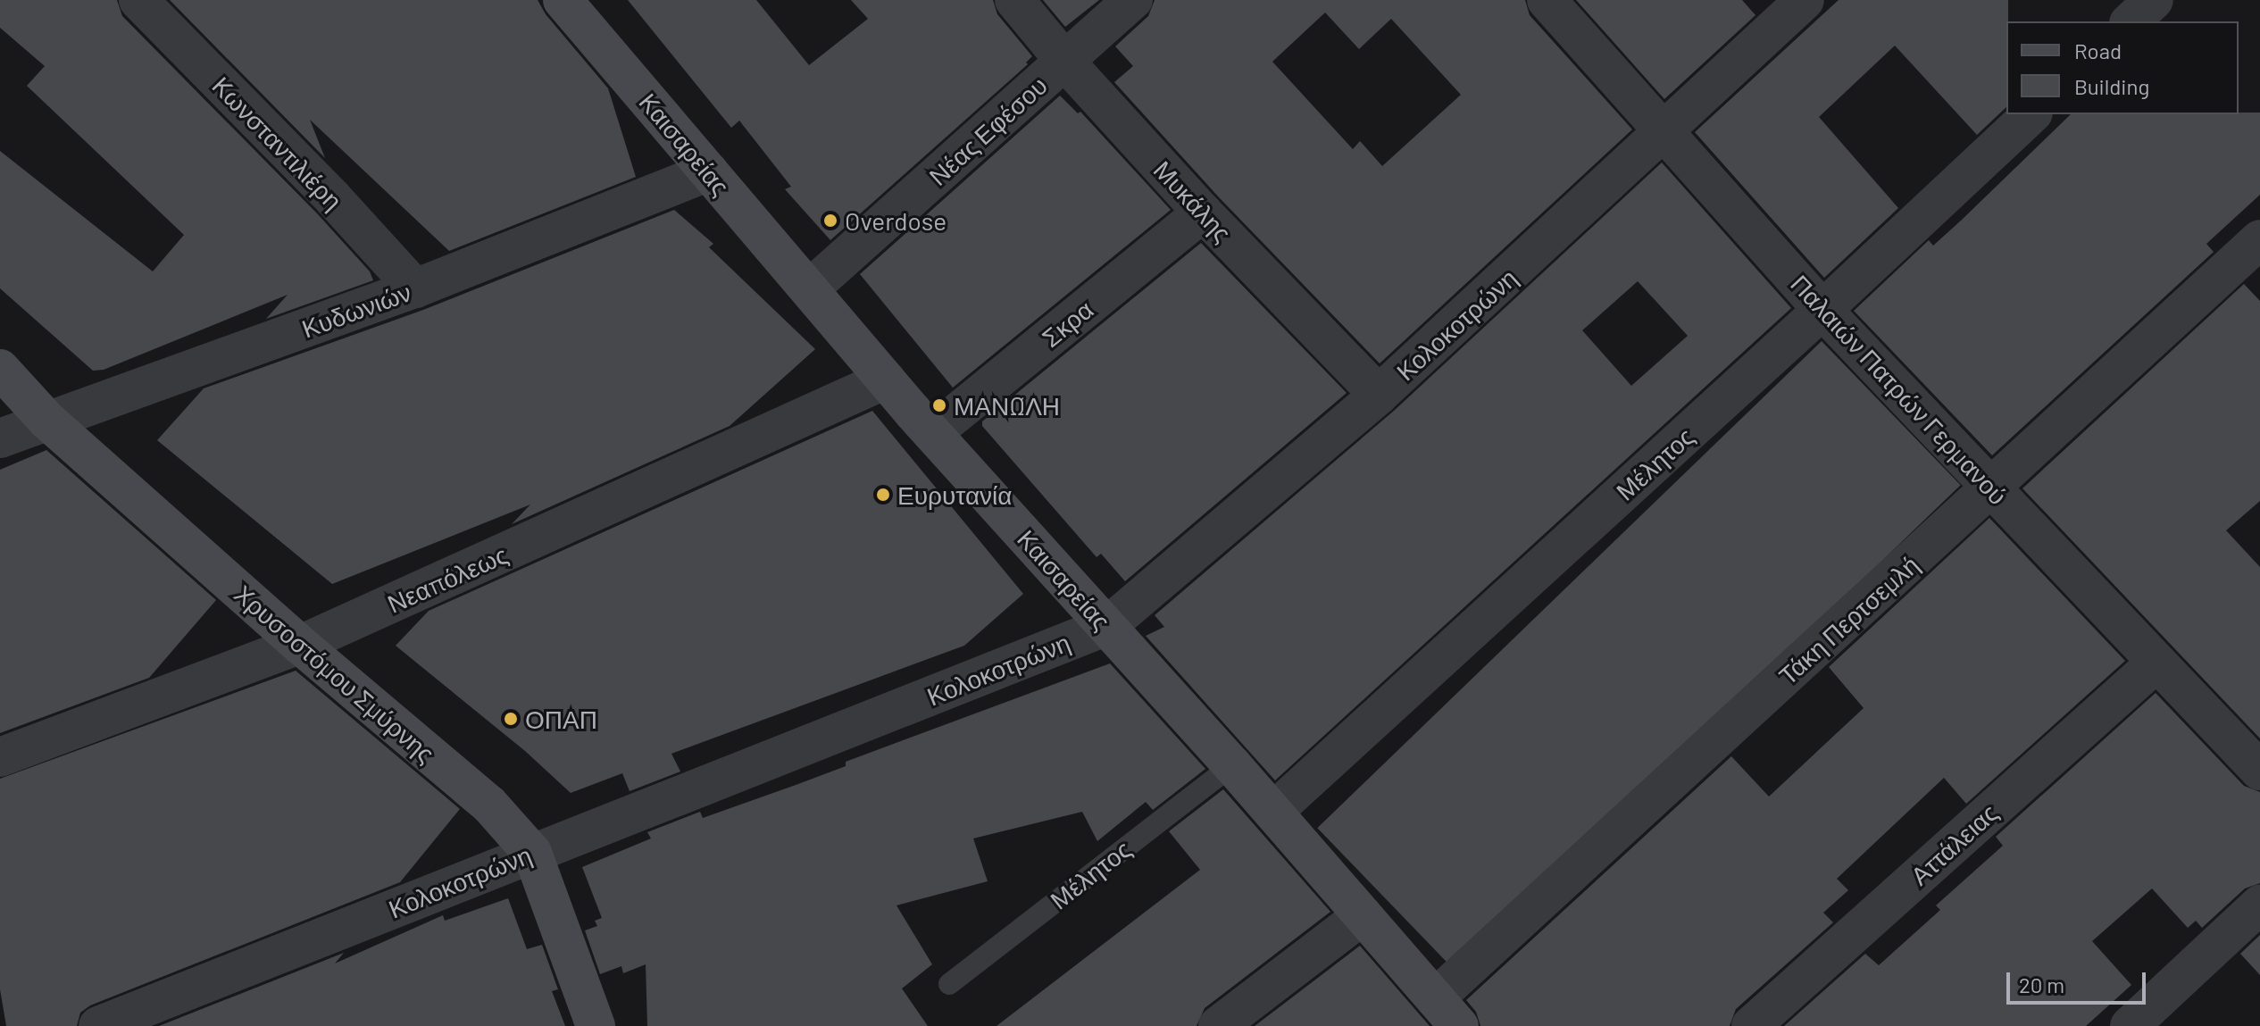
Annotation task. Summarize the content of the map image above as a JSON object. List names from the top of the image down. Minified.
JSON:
{"streets":{"street":["Νέας Εφέσου","Κωνσταντιλιέρη","Καισαρείας","Μυκάλης","Κυδωνιών","Σκρα","Κολοκοτρώνη","Παλαιών Πατρών Γερμανού","Μέλητος","Νεαπόλεως","Τάκη Περτσεμλή","Χρυσοστόμου Σμύρνης","Αττάλειας"]},"crossings":[["Νέας Εφέσου","Καισαρείας"],["Νέας Εφέσου","Μυκάλης"],["Κωνσταντιλιέρη","Κυδωνιών"],["Καισαρείας","Κυδωνιών"],["Καισαρείας","Σκρα"],["Καισαρείας","Κολοκοτρώνη"],["Καισαρείας","Μέλητος"],["Καισαρείας","Νεαπόλεως"],["Καισαρείας","Τάκη Περτσεμλή"],["Μυκάλης","Σκρα"],["Μυκάλης","Κολοκοτρώνη"],["Κυδωνιών","Χρυσοστόμου Σμύρνης"],["Κολοκοτρώνη","Παλαιών Πατρών Γερμανού"],["Κολοκοτρώνη","Χρυσοστόμου Σμύρνης"],["Παλαιών Πατρών Γερμανού","Μέλητος"],["Παλαιών Πατρών Γερμανού","Τάκη Περτσεμλή"],["Παλαιών Πατρών Γερμανού","Αττάλειας"],["Νεαπόλεως","Χρυσοστόμου Σμύρνης"]],"places":["Overdose","ΜΑΝΏΛΗ","Ευρυτανία","ΟΠΑΠ"],"legend":["Road","Building"],"scale_bar":"20 m"}
